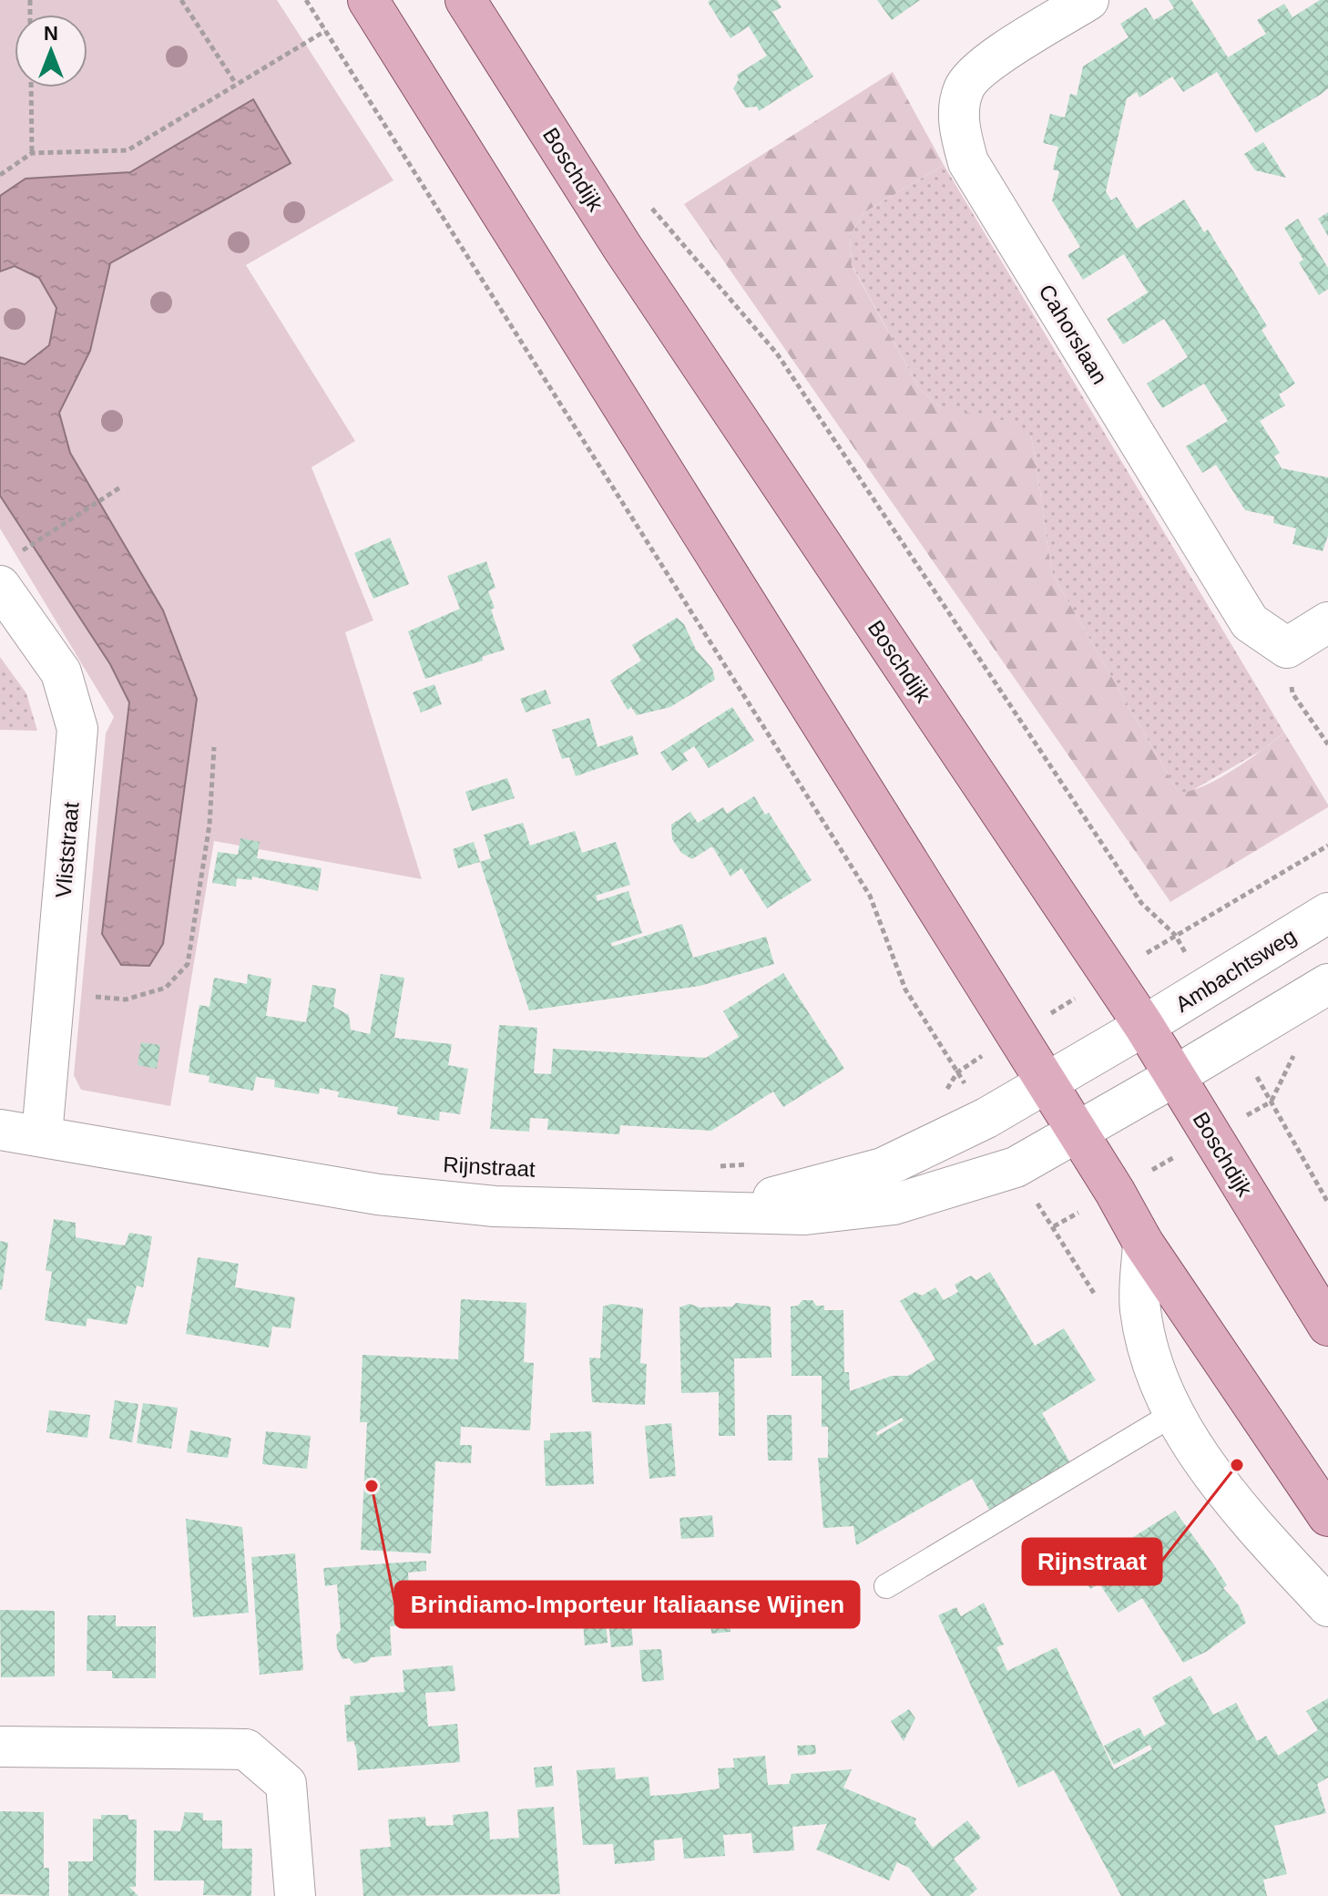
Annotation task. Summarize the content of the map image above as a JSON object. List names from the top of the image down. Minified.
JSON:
{"streets":{"main road":["Boschdijk"],"street":["Cahorslaan","Vliststraat","Ambachtsweg","Rijnstraat"]},"crossings":[["Boschdijk","Ambachtsweg"],["Boschdijk","Rijnstraat"],["Vliststraat","Rijnstraat"],["Ambachtsweg","Rijnstraat"]],"places":["Rijnstraat","Brindiamo-Importeur Italiaanse Wijnen"],"north":"top"}
